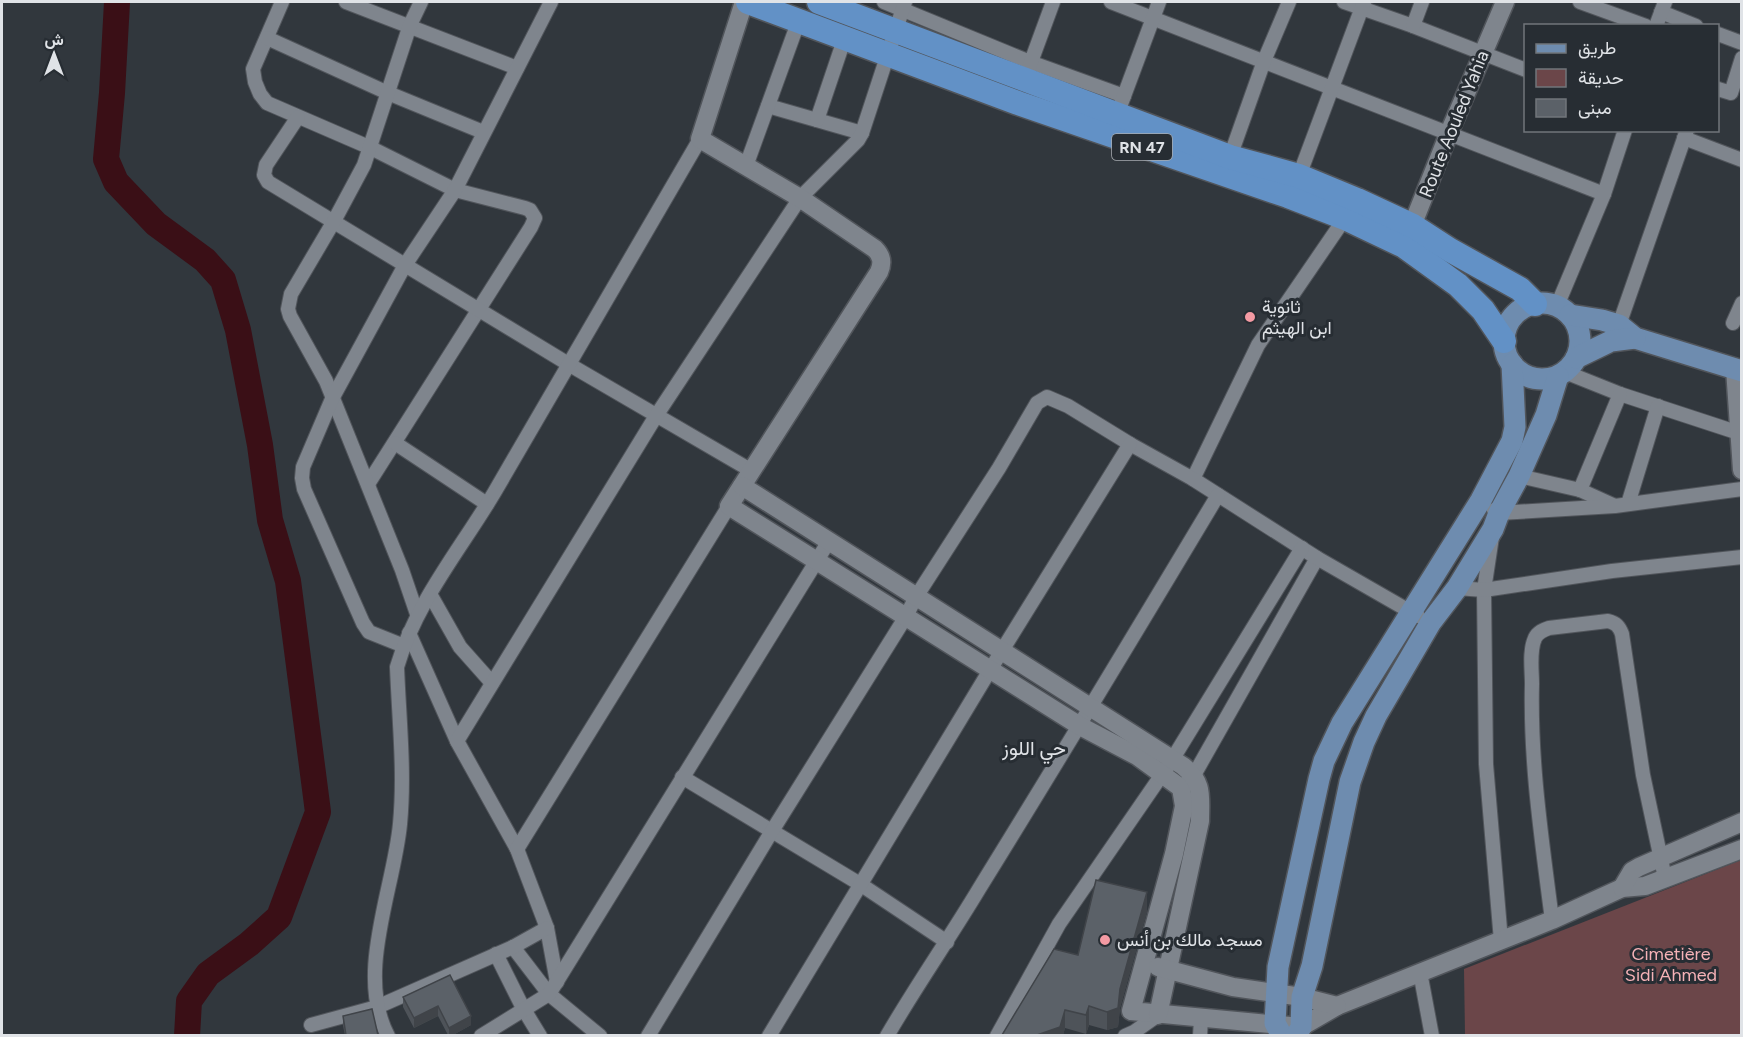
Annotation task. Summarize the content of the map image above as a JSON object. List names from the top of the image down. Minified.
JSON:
{"streets":{"highway":["RN 47"],"street":["Route Aouled Yahia"]},"crossings":[["Route Aouled Yahia","RN 47"]],"districts":["حي اللوز"],"parks":["Cimetière Sidi Ahmed"],"places":["ثانوية ابن الهيثم","مسجد مالك بن أنس"],"legend":["طريق","حديقة","مبنى"],"north":"top"}
